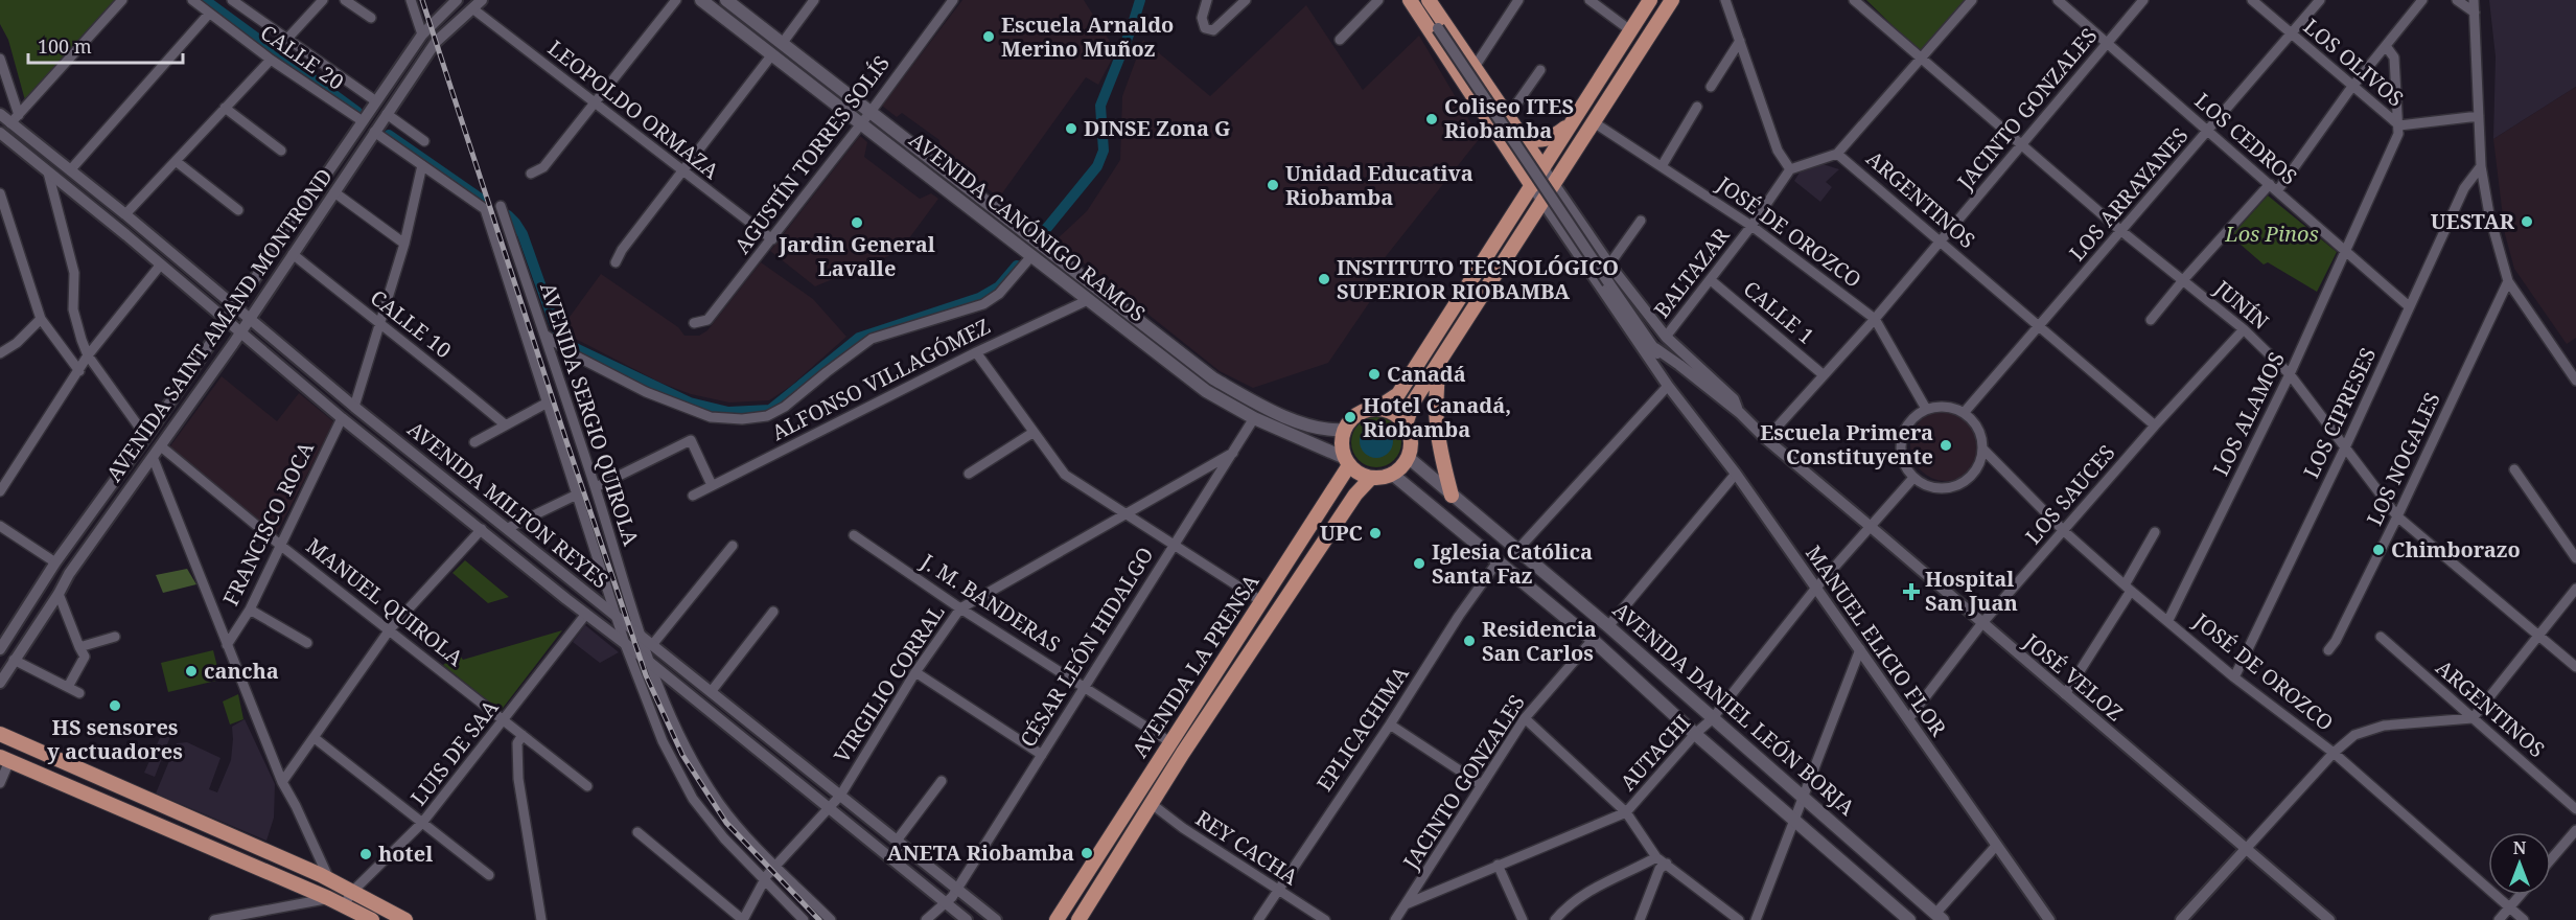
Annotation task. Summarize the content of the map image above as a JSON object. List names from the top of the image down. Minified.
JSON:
{"streets":{"main road":["AVENIDA CANÓNIGO RAMOS","AVENIDA LA PRENSA","AVENIDA DANIEL LEÓN BORJA"],"street":["CALLE 20","LOS OLIVOS","JACINTO GONZALES","LEOPOLDO ORMAZA","LOS CEDROS","AGUSTÍN TORRES SOLÍS","LOS ARRAYANES","ARGENTINOS","JOSÉ DE OROZCO","BALTAZAR","JUNÍN","CALLE 1","CALLE 10","AVENIDA SAINT AMAND MONTROND","ALFONSO VILLAGÓMEZ","LOS CIPRESES","AVENIDA SERGIO QUIROLA","LOS ALAMOS","LOS NOGALES","LOS SAUCES","AVENIDA MILTON REYES","FRANCISCO ROCA","MANUEL QUIROLA","J. M. BANDERAS","MANUEL ELICIO FLOR","CÉSAR LEÓN HIDALGO","JOSÉ VELOZ","VIRGILIO CORRAL","EPLICACHIMA","LUIS DE SAA","AUTACHI","REY CACHA"]},"crossings":[["CALLE 20","AVENIDA SAINT AMAND MONTROND"],["LOS OLIVOS","LOS ARRAYANES"],["LOS OLIVOS","LOS ALAMOS"],["JACINTO GONZALES","LOS CEDROS"],["JACINTO GONZALES","ARGENTINOS"],["JACINTO GONZALES","JOSÉ DE OROZCO"],["JACINTO GONZALES","JUNÍN"],["JACINTO GONZALES","CALLE 1"],["JACINTO GONZALES","JOSÉ VELOZ"],["JACINTO GONZALES","AVENIDA DANIEL LEÓN BORJA"],["JACINTO GONZALES","AUTACHI"],["LEOPOLDO ORMAZA","AGUSTÍN TORRES SOLÍS"],["LEOPOLDO ORMAZA","AVENIDA SAINT AMAND MONTROND"],["LOS CEDROS","LOS ARRAYANES"],["LOS CEDROS","LOS CIPRESES"],["LOS CEDROS","LOS ALAMOS"],["AGUSTÍN TORRES SOLÍS","AVENIDA CANÓNIGO RAMOS"],["LOS ARRAYANES","ARGENTINOS"],["LOS ARRAYANES","JOSÉ DE OROZCO"],["LOS ARRAYANES","JUNÍN"],["LOS ARRAYANES","AUTACHI"],["ARGENTINOS","BALTAZAR"],["ARGENTINOS","LOS SAUCES"],["AVENIDA CANÓNIGO RAMOS","ALFONSO VILLAGÓMEZ"],["AVENIDA CANÓNIGO RAMOS","CÉSAR LEÓN HIDALGO"],["AVENIDA CANÓNIGO RAMOS","AVENIDA LA PRENSA"],["AVENIDA CANÓNIGO RAMOS","AVENIDA DANIEL LEÓN BORJA"],["JOSÉ DE OROZCO","BALTAZAR"],["JOSÉ DE OROZCO","LOS CIPRESES"],["JOSÉ DE OROZCO","LOS ALAMOS"],["JOSÉ DE OROZCO","LOS SAUCES"],["JOSÉ DE OROZCO","AUTACHI"],["BALTAZAR","CALLE 1"],["JUNÍN","LOS CIPRESES"],["JUNÍN","LOS ALAMOS"],["JUNÍN","LOS NOGALES"],["JUNÍN","LOS SAUCES"],["CALLE 10","AVENIDA SAINT AMAND MONTROND"],["AVENIDA SAINT AMAND MONTROND","AVENIDA MILTON REYES"],["AVENIDA SAINT AMAND MONTROND","MANUEL QUIROLA"],["AVENIDA SERGIO QUIROLA","AVENIDA MILTON REYES"],["AVENIDA SERGIO QUIROLA","VIRGILIO CORRAL"],["LOS SAUCES","MANUEL ELICIO FLOR"],["LOS SAUCES","JOSÉ VELOZ"],["AVENIDA MILTON REYES","FRANCISCO ROCA"],["AVENIDA MILTON REYES","CÉSAR LEÓN HIDALGO"],["AVENIDA MILTON REYES","VIRGILIO CORRAL"],["AVENIDA MILTON REYES","LUIS DE SAA"],["FRANCISCO ROCA","MANUEL QUIROLA"],["MANUEL QUIROLA","LUIS DE SAA"],["J. M. BANDERAS","CÉSAR LEÓN HIDALGO"],["J. M. BANDERAS","AVENIDA LA PRENSA"],["J. M. BANDERAS","VIRGILIO CORRAL"],["MANUEL ELICIO FLOR","AUTACHI"],["CÉSAR LEÓN HIDALGO","VIRGILIO CORRAL"],["AVENIDA LA PRENSA","AVENIDA DANIEL LEÓN BORJA"],["AVENIDA LA PRENSA","REY CACHA"],["JOSÉ VELOZ","AUTACHI"],["AVENIDA DANIEL LEÓN BORJA","EPLICACHIMA"],["AVENIDA DANIEL LEÓN BORJA","AUTACHI"],["EPLICACHIMA","REY CACHA"]],"parks":["Los Pinos"],"places":{"other":["Escuela Arnaldo Merino Muñoz","Coliseo ITES Riobamba","DINSE Zona G","Unidad Educativa Riobamba","UESTAR","Jardin General Lavalle","INSTITUTO TECNOLÓGICO SUPERIOR RIOBAMBA","Canadá","Hotel Canadá, Riobamba","Escuela Primera Constituyente","UPC","Chimborazo","Iglesia Católica Santa Faz","Residencia San Carlos","cancha","HS sensores y actuadores","ANETA Riobamba","hotel"],"health":["Hospital San Juan"]},"scale_bar":"100 m","north":"top"}
